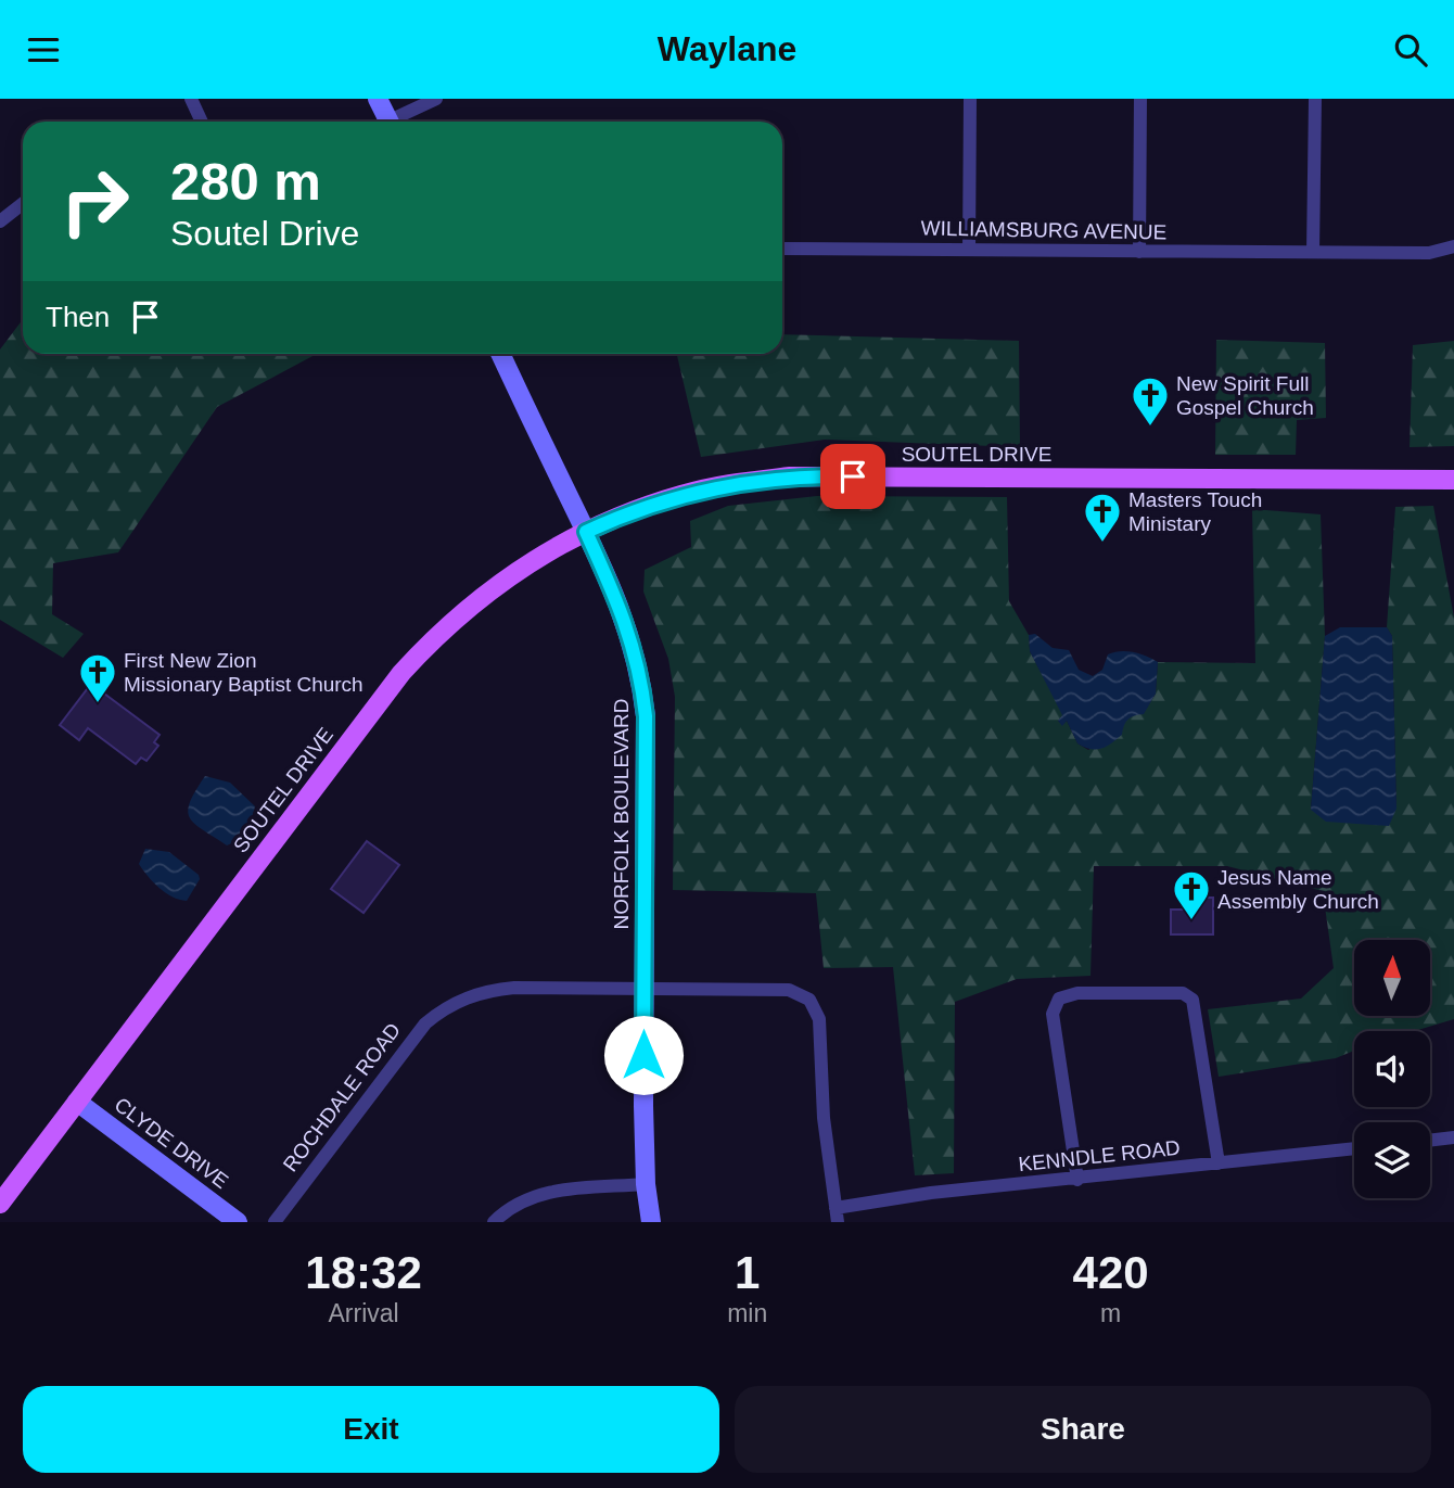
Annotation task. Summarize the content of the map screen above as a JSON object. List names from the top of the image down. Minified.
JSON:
{"streets":{"main road":["SOUTEL DRIVE"],"street":["WILLIAMSBURG AVENUE","NORFOLK BOULEVARD","ROCHDALE ROAD","CLYDE DRIVE","KENNDLE ROAD"]},"crossings":[["SOUTEL DRIVE","NORFOLK BOULEVARD"],["SOUTEL DRIVE","CLYDE DRIVE"],["NORFOLK BOULEVARD","ROCHDALE ROAD"],["ROCHDALE ROAD","KENNDLE ROAD"]],"places":{"church":["New Spirit Full Gospel Church","Masters Touch Ministary","First New Zion Missionary Baptist Church","Jesus Name Assembly Church"]},"north":"top","page":{"header":"Waylane","turn":["280 m","Soutel Drive"],"then":"Then","eta":["18:32","Arrival","1","min","420","m"],"buttons":["Exit","Share"]}}
